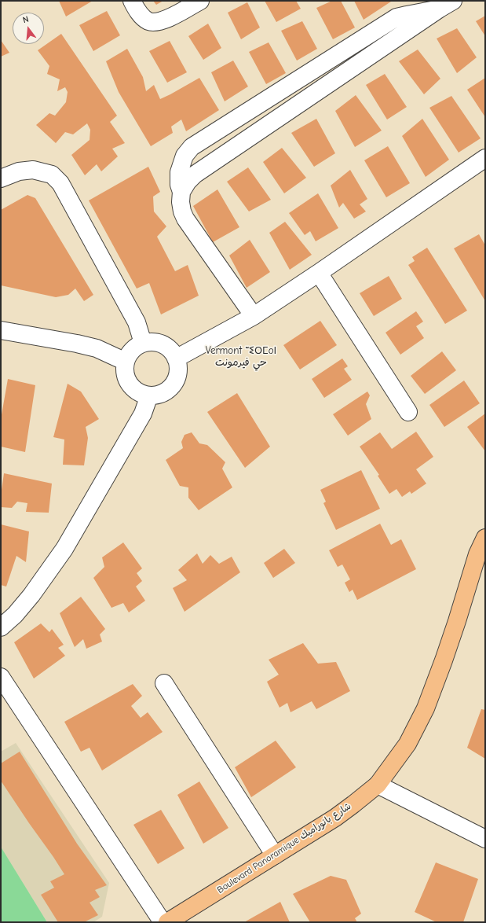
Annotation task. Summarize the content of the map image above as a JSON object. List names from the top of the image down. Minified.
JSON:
{"streets":{"main road":["Boulevard Panoramique شارع بانوراميك"]},"districts":["Vermont ⵯⵉⵔⵎoⵏ حي فيرمونت"],"north":"top"}
